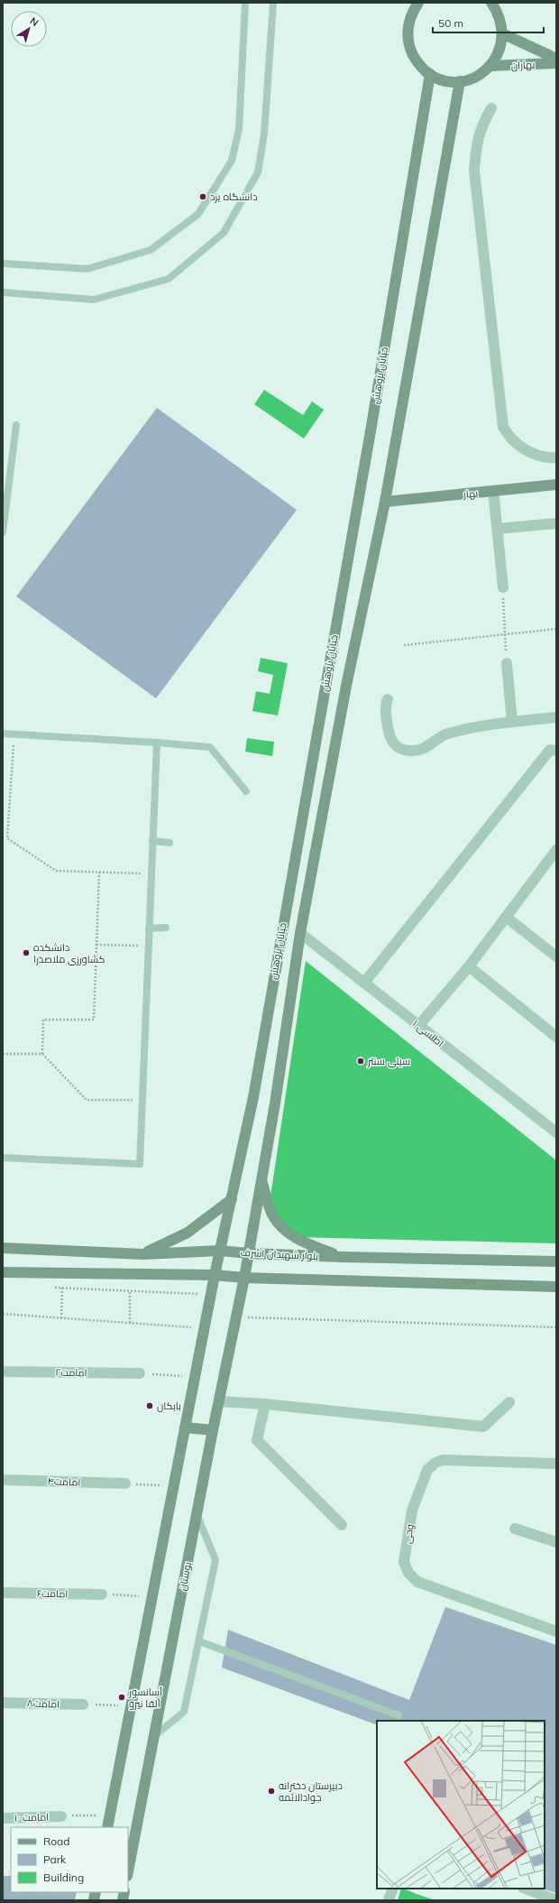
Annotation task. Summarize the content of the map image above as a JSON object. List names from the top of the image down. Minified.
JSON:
{"streets":{"main road":["بهاران","خیابان پژوهش","بهار","بلوار شهیدان اشرف","بوستان"],"street":["اطلسی ۱","امامت۲","امامت۴","وحی","امامت۶","امامت۸","امامت ۱۰"]},"crossings":[["خیابان پژوهش","بهار"],["خیابان پژوهش","اطلسی ۱"],["خیابان پژوهش","بلوار شهیدان اشرف"],["خیابان پژوهش","بوستان"]],"places":["دانشگاه یزد","دانشکده کشاورزی ملاصدرا","سیتی سنتر","بابکان","آسانسور آلفا نيرو","دبیرستان دخترانه جوادالائمه"],"legend":["Road","Park","Building"],"scale_bar":"50 m","north":"top right"}
